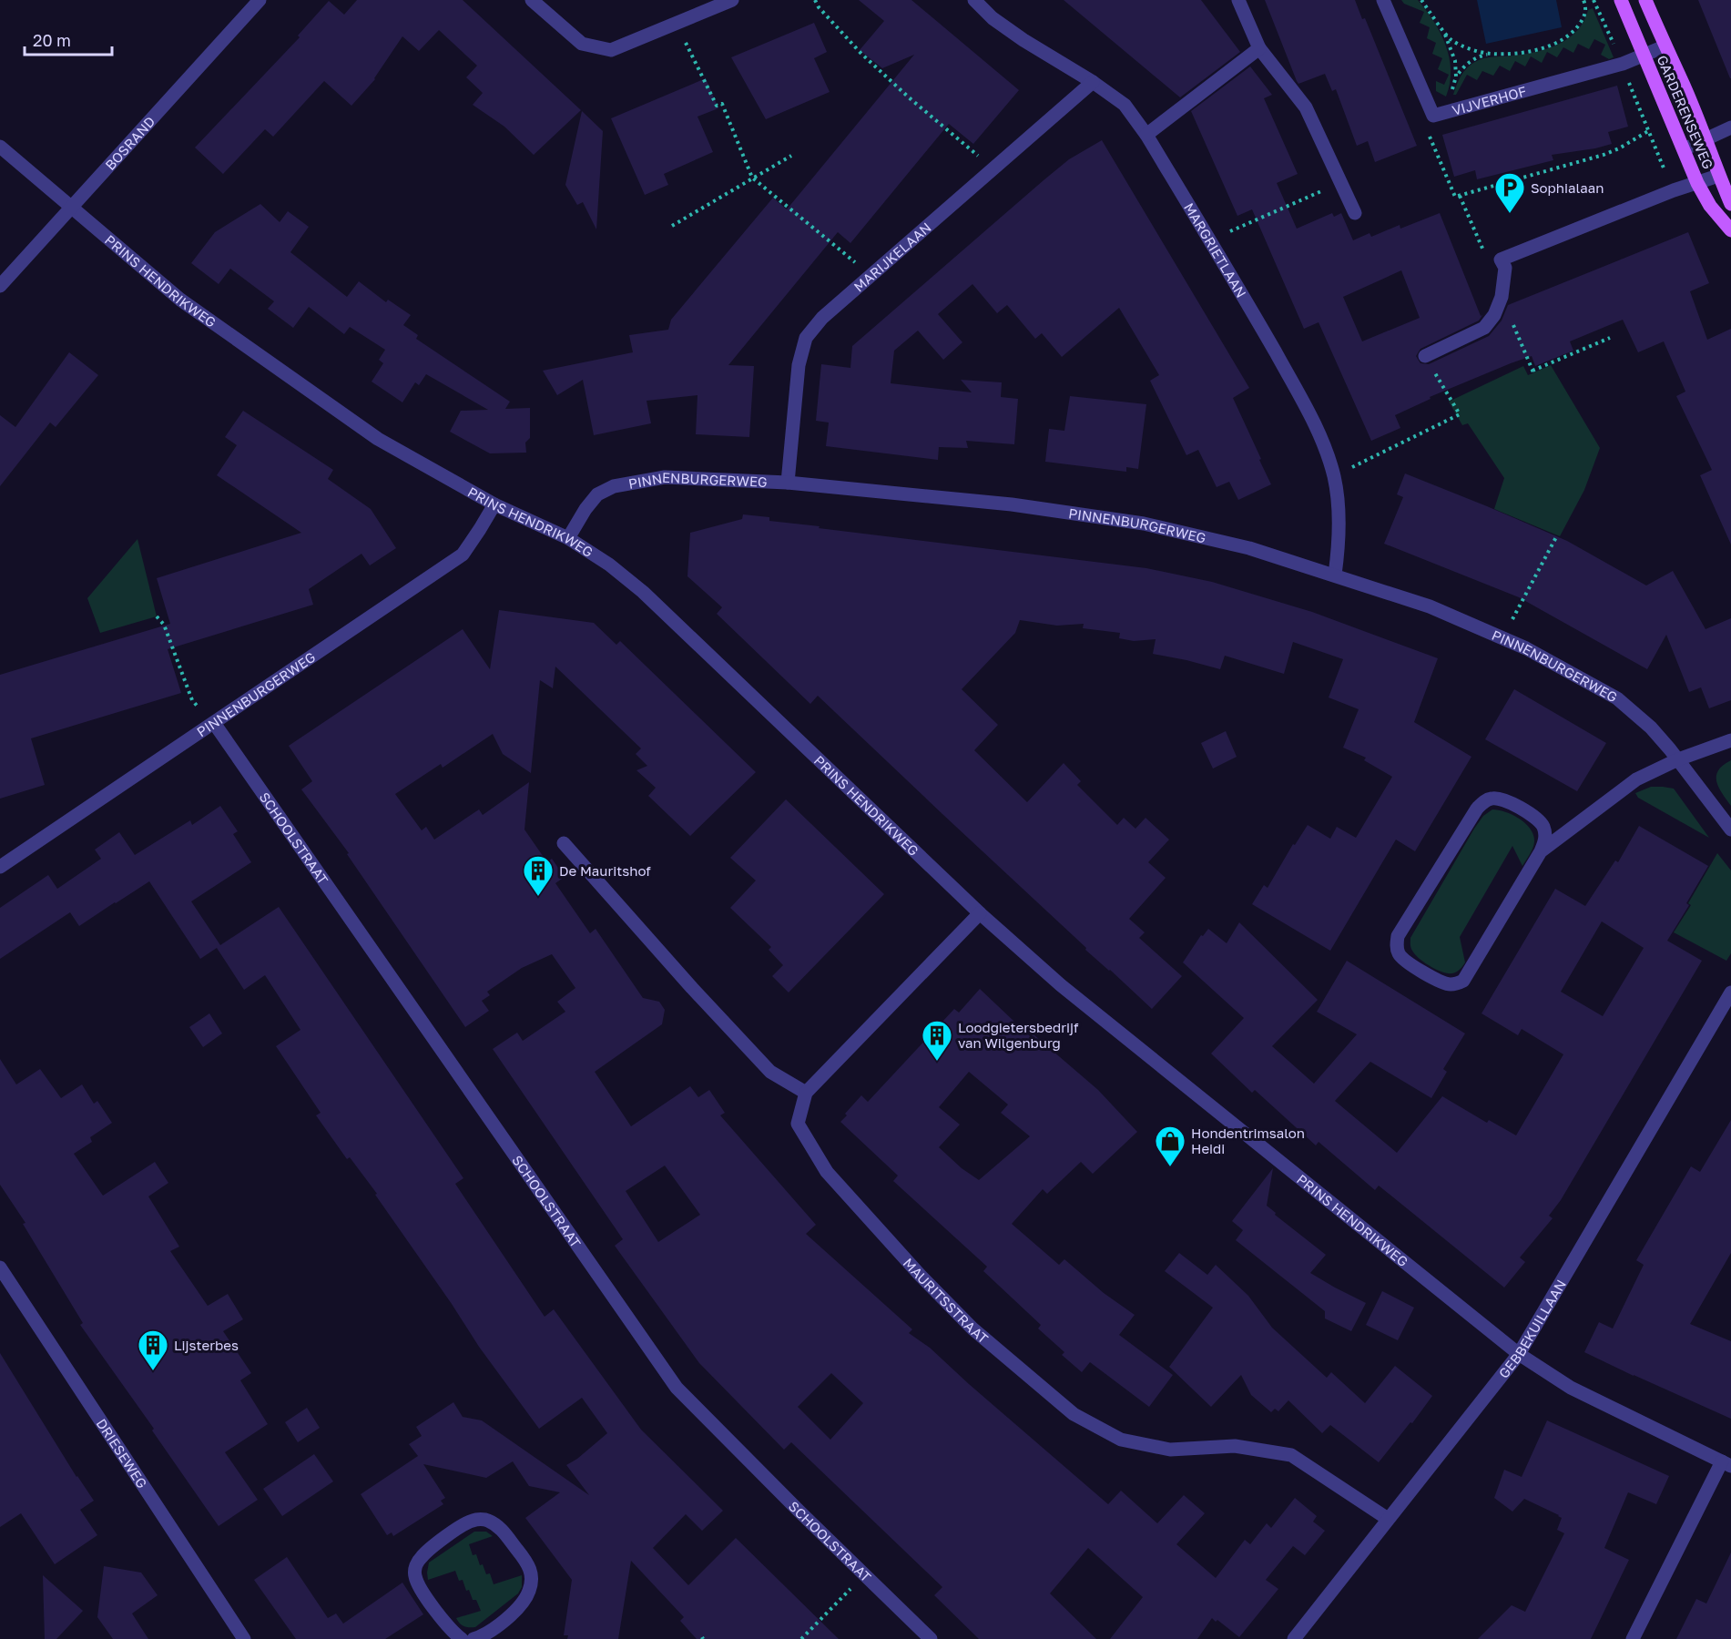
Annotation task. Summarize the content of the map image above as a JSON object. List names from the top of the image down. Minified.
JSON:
{"streets":{"main road":["GARDERENSEWEG"],"street":["VIJVERHOF","BOSRAND","MARGRIETLAAN","MARIJKELAAN","PRINS HENDRIKWEG","PINNENBURGERWEG","SCHOOLSTRAAT","MAURITSSTRAAT","GEBBEKUILLAAN","DRIESEWEG"]},"crossings":[["VIJVERHOF","GARDERENSEWEG"],["BOSRAND","PRINS HENDRIKWEG"],["MARGRIETLAAN","MARIJKELAAN"],["MARGRIETLAAN","PINNENBURGERWEG"],["MARIJKELAAN","PINNENBURGERWEG"],["PRINS HENDRIKWEG","PINNENBURGERWEG"],["PRINS HENDRIKWEG","MAURITSSTRAAT"],["PRINS HENDRIKWEG","GEBBEKUILLAAN"],["PINNENBURGERWEG","SCHOOLSTRAAT"],["MAURITSSTRAAT","GEBBEKUILLAAN"]],"places":{"parking":["Sophialaan"],"building":["De Mauritshof","Loodgietersbedrijf van Wilgenburg","Lijsterbes"],"shop":["Hondentrimsalon Heidi"]},"scale_bar":"20 m"}
